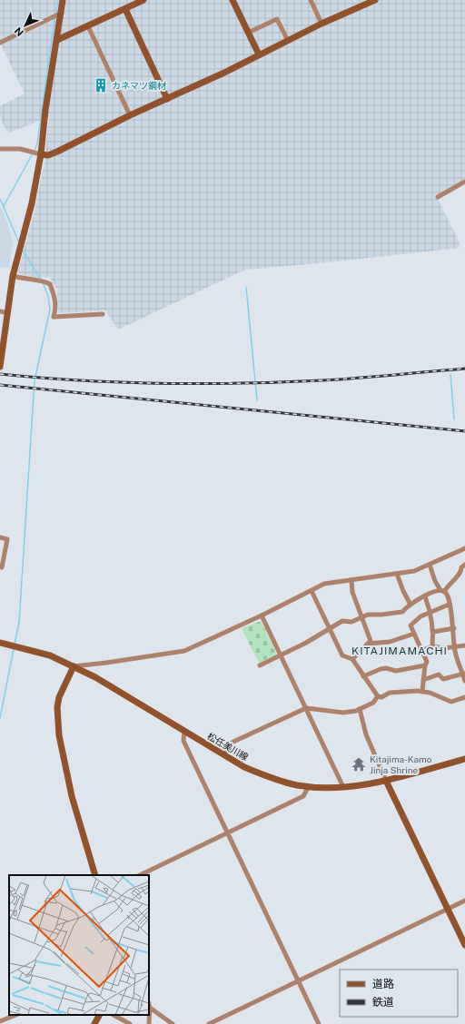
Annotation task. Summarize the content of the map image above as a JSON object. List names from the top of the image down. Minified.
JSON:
{"streets":{"street":["松任美川線"]},"districts":["KITAJIMAMACHI"],"places":{"building":["カネマツ鋼材"],"temple":["Kitajima-Kamo Jinja Shrine"]},"legend":["道路","鉄道"],"north":"bottom left"}
